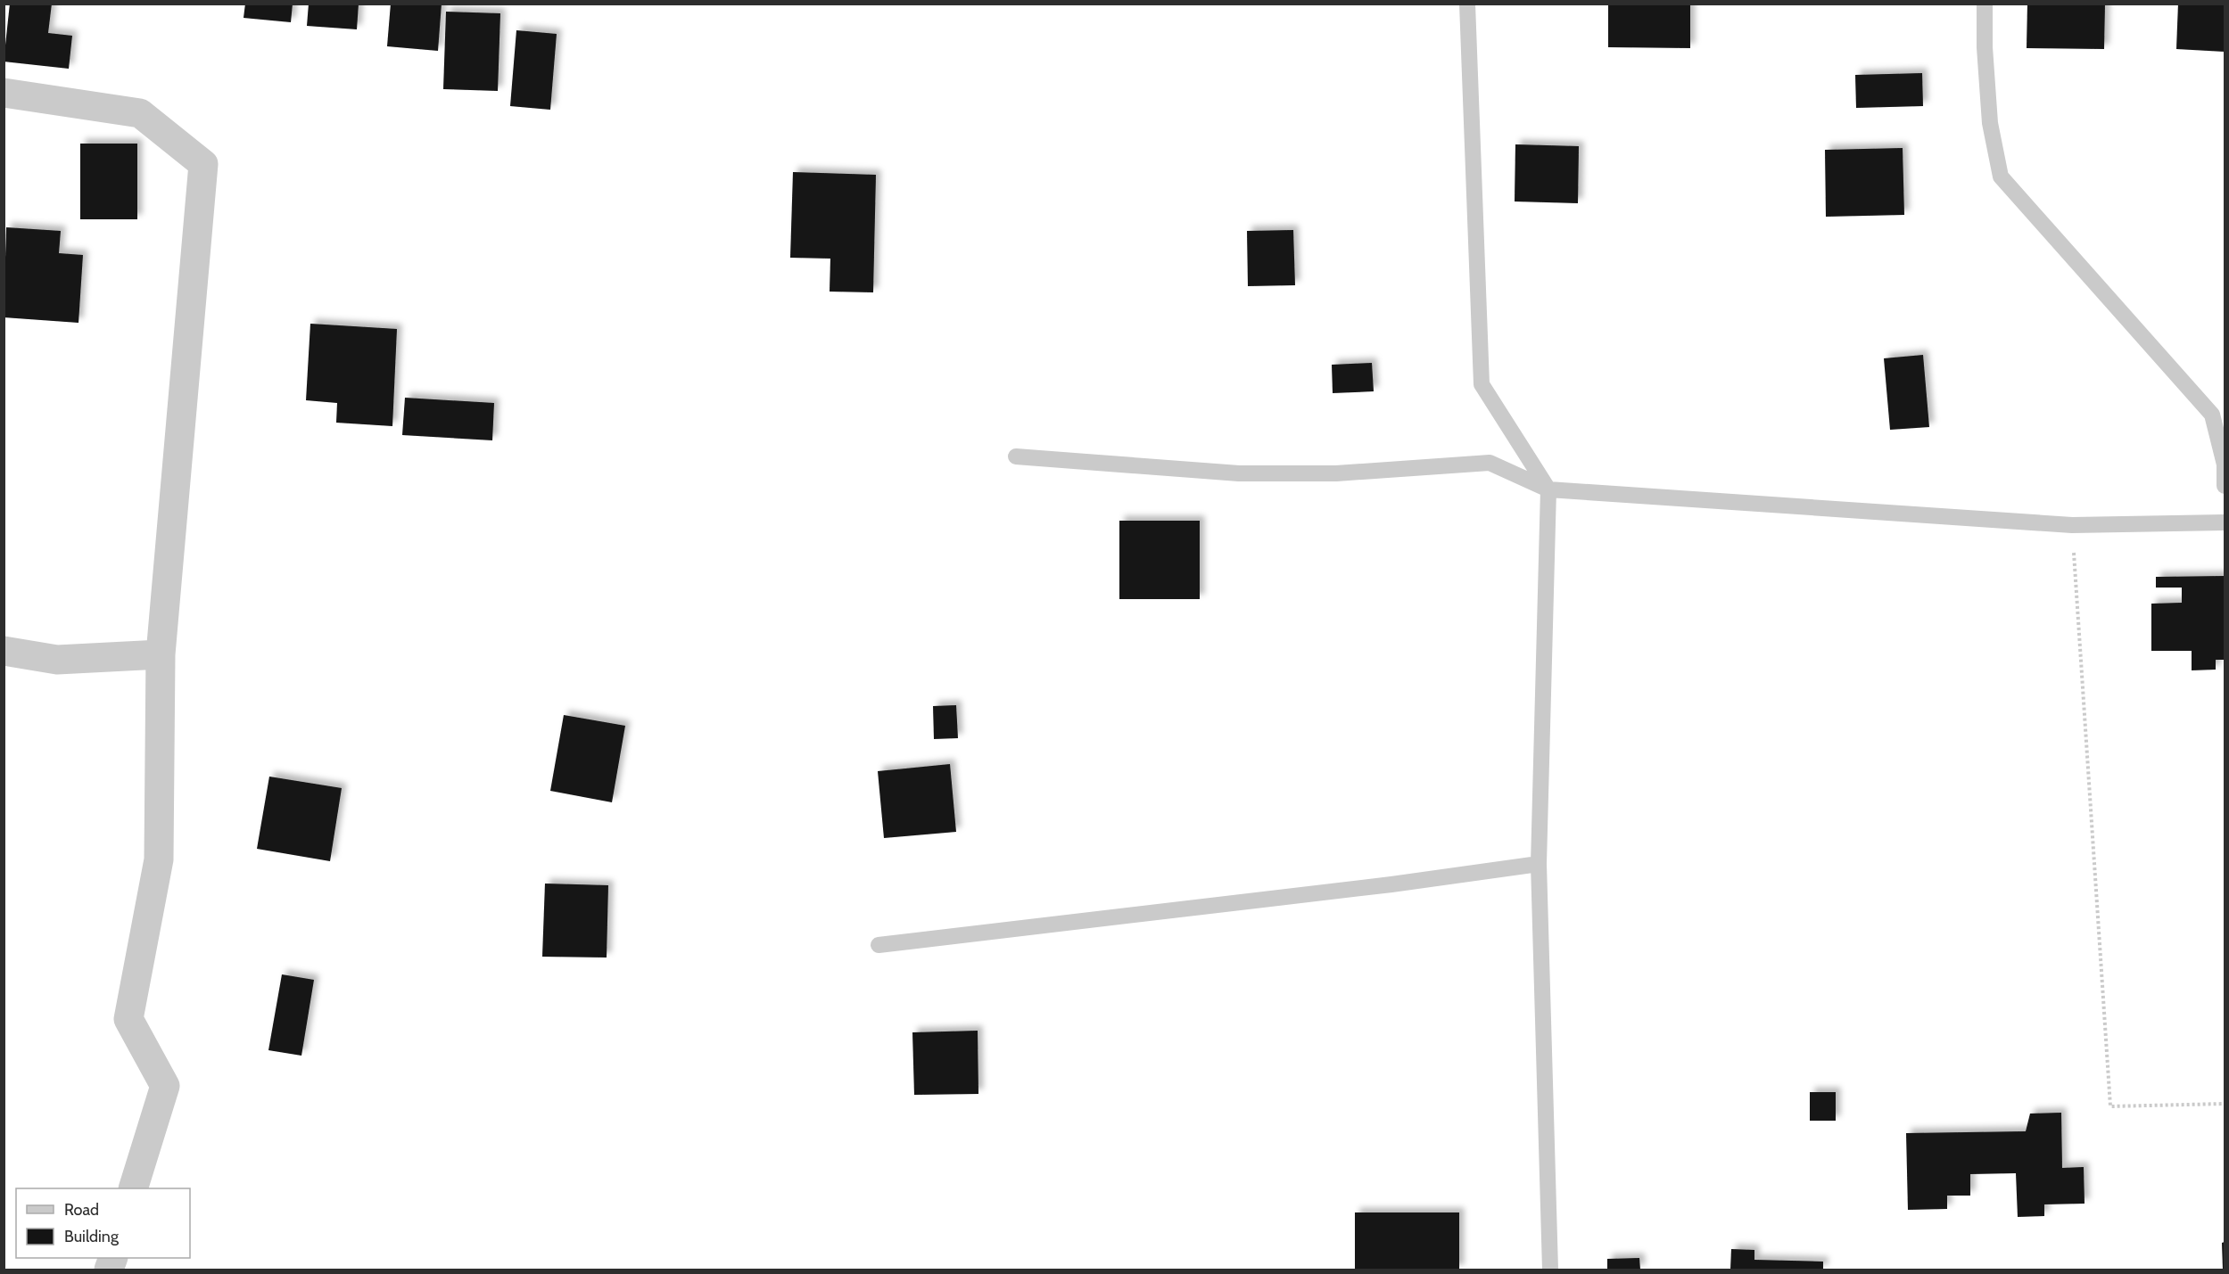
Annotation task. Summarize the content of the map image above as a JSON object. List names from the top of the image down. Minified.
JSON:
{"legend":["Road","Building"]}
